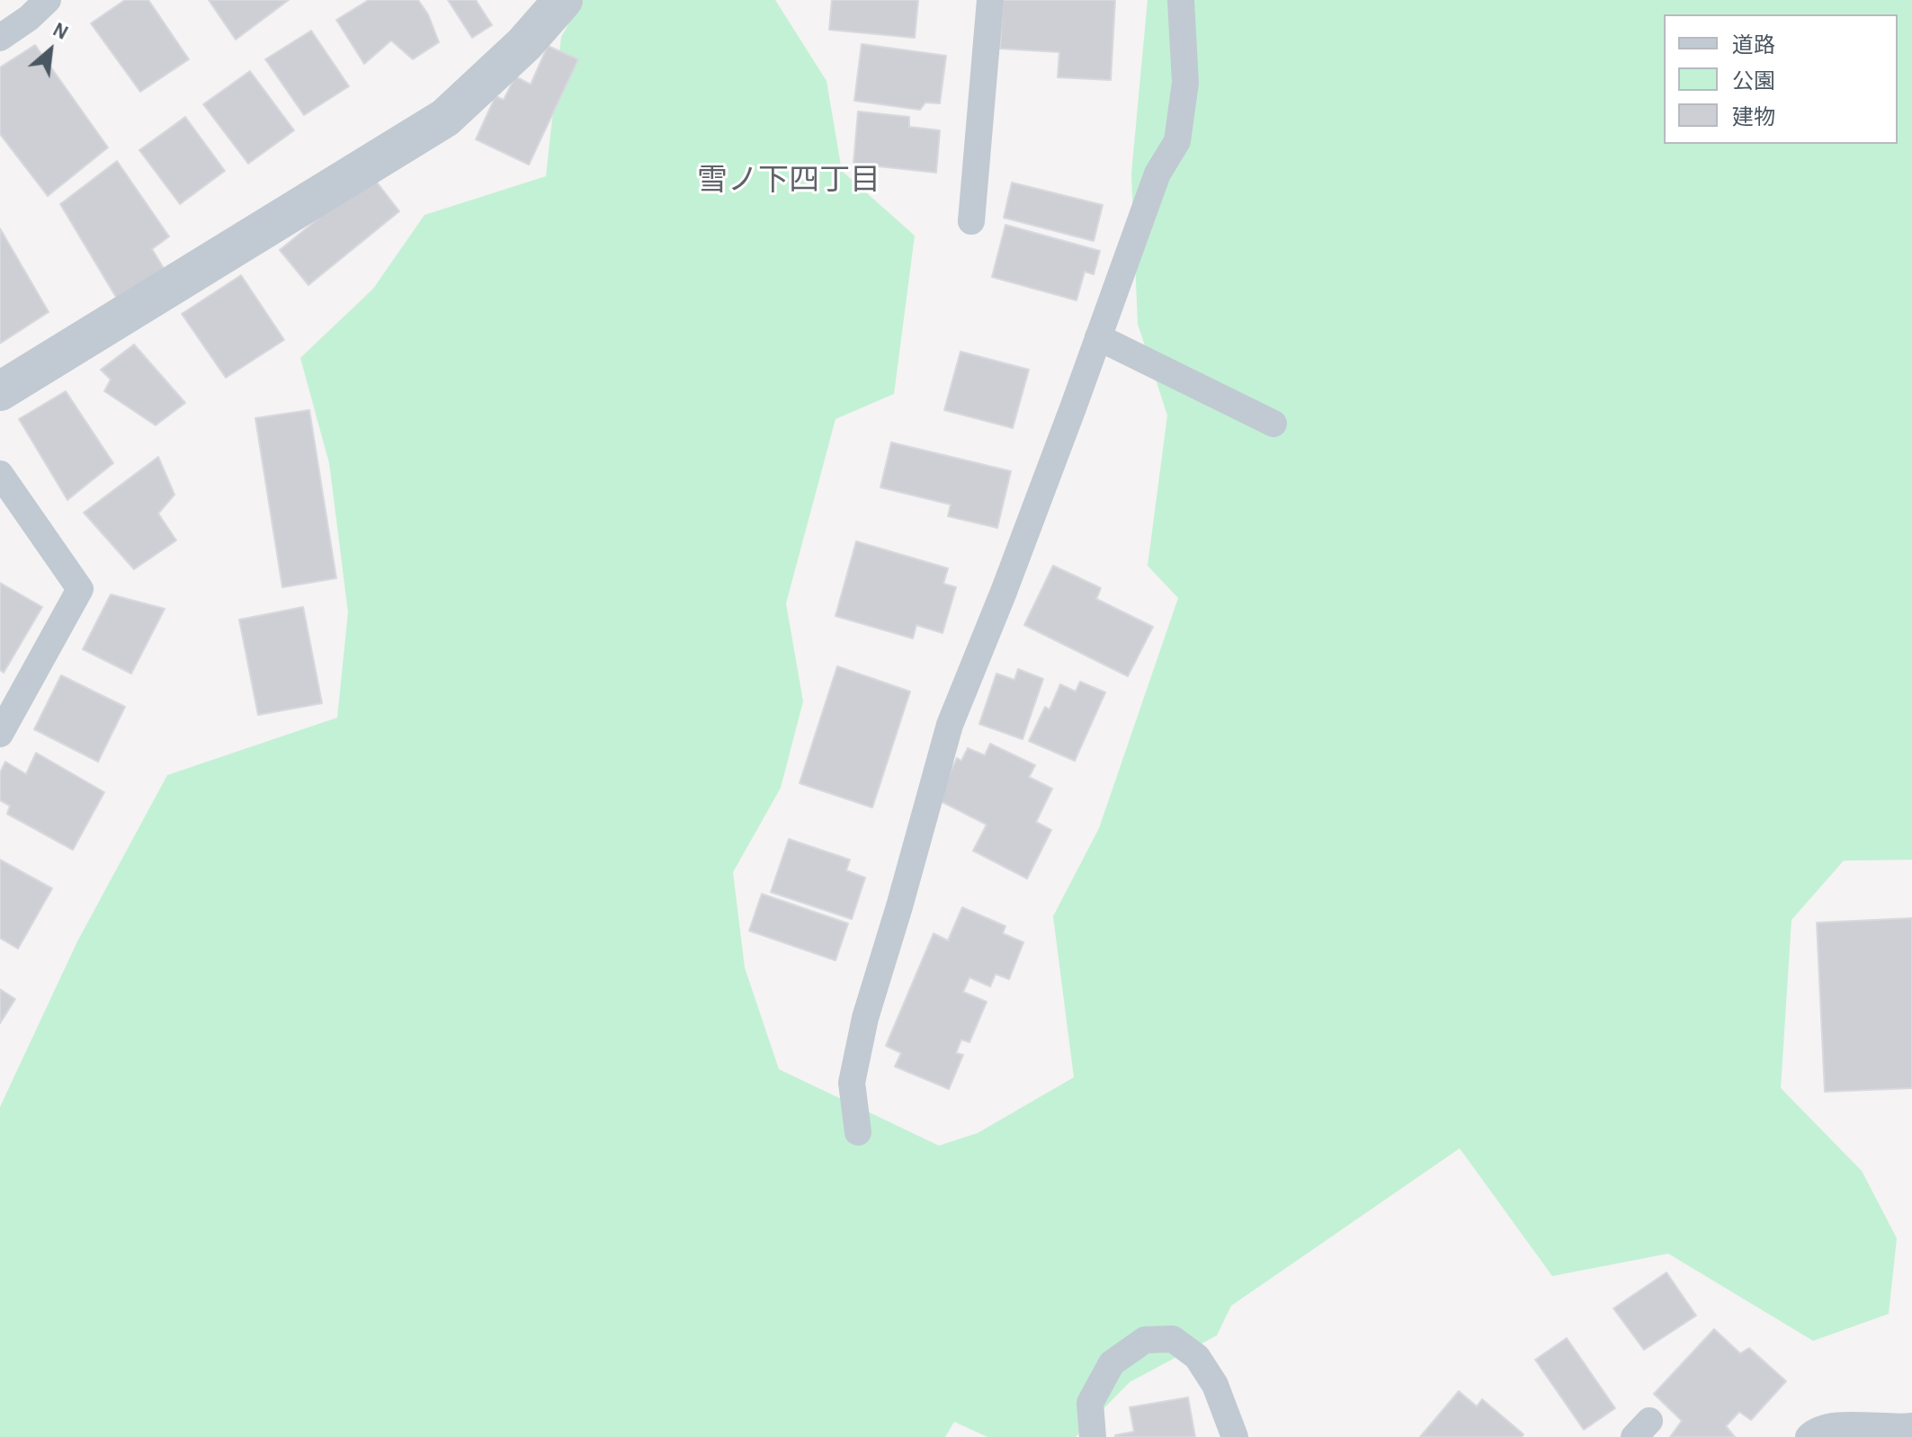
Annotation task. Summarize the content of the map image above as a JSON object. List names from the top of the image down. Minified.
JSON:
{"districts":["雪ノ下四丁目"],"legend":["道路","公園","建物"],"north":"top right"}
